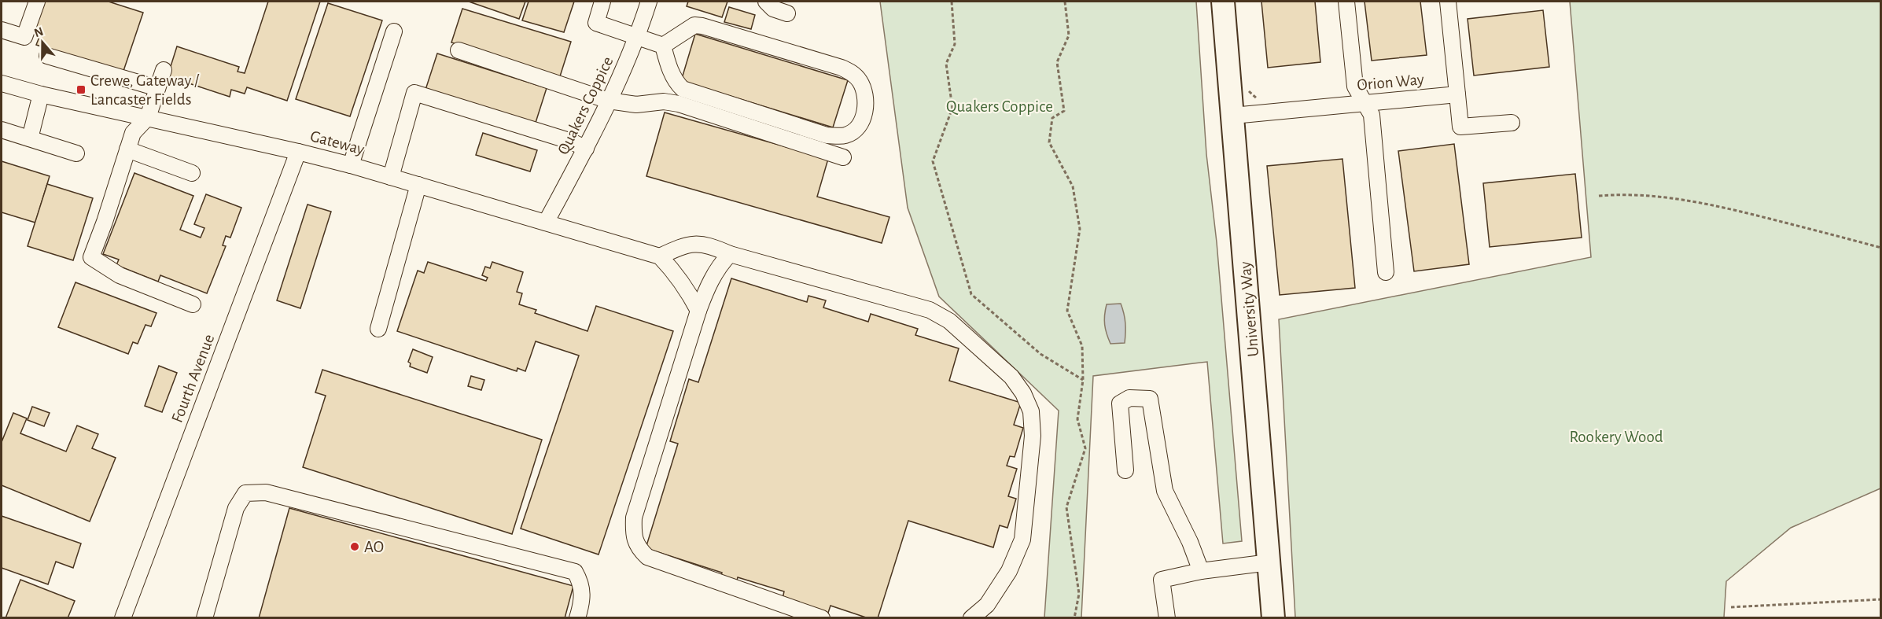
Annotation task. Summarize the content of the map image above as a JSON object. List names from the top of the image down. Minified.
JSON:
{"streets":{"highway":["University Way"],"street":["Orion Way","Quakers Coppice","Gateway","Fourth Avenue"]},"crossings":[["Orion Way","University Way"],["Quakers Coppice","Gateway"],["Gateway","Fourth Avenue"]],"parks":["Quakers Coppice","Rookery Wood"],"places":{"transit":["Crewe, Gateway / Lancaster Fields"],"other":["AO"]},"north":"top"}
